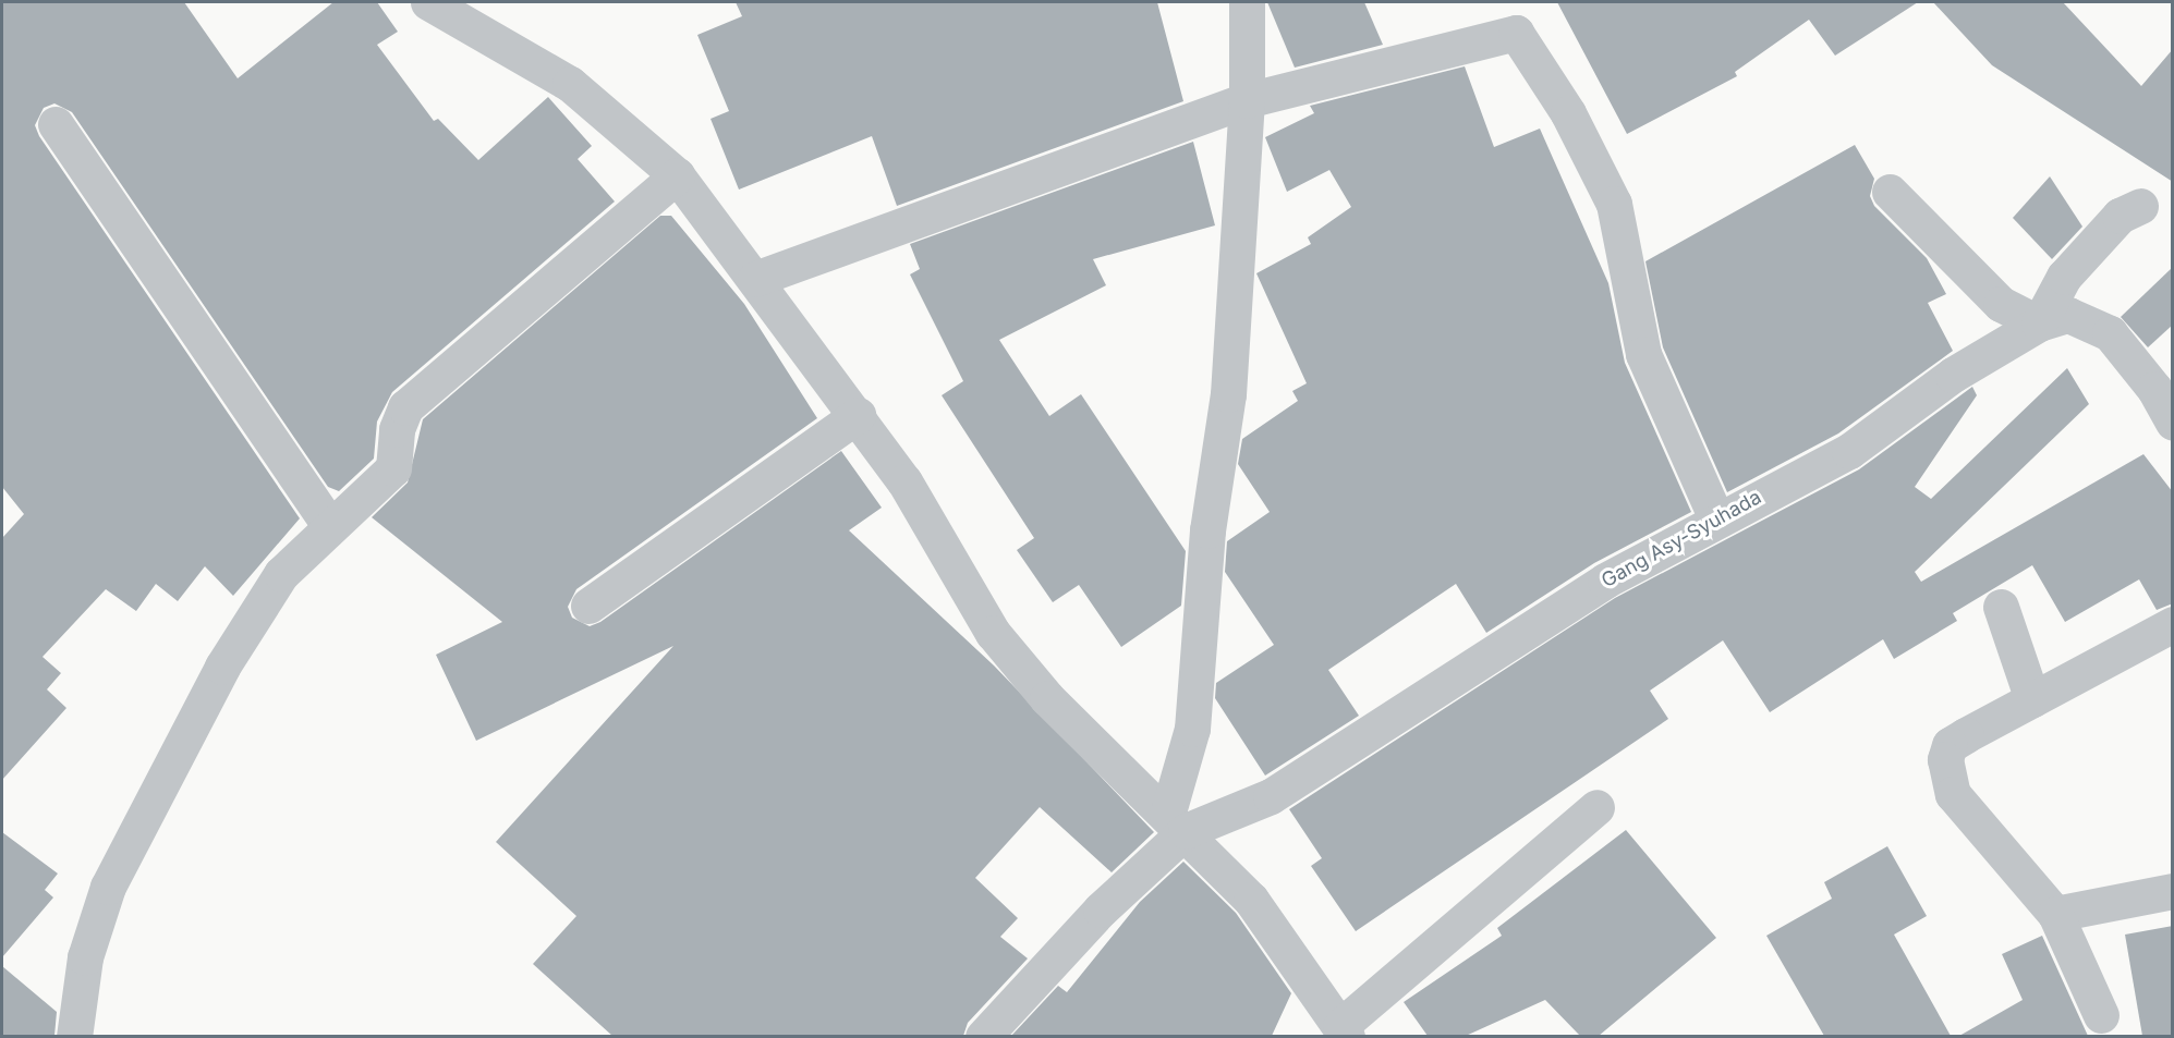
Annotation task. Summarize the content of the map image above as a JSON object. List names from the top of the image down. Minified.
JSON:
{"streets":{"street":["Gang Asy-Syuhada"]}}
